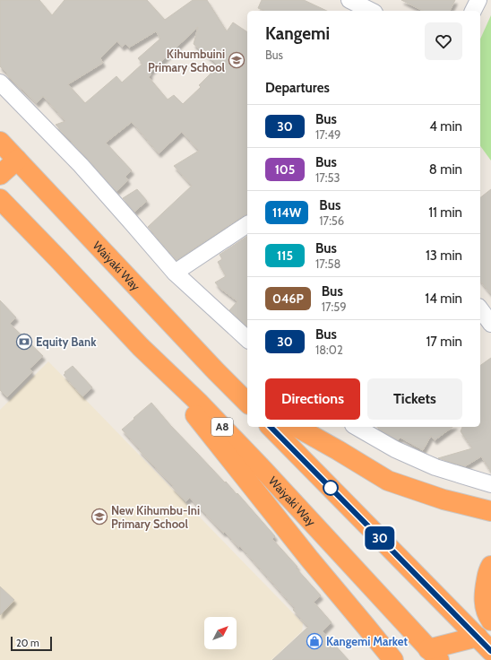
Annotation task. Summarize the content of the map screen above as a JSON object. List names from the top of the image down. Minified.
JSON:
{"streets":{"highway":["Waiyaki Way","A8"]},"places":{"school or university":["Kihumbuini Primary School","New Kihumbu-Ini Primary School"],"bank":["Equity Bank"],"shop":["Kangemi Market"]},"lines":["bus line 30"],"scale_bar":"20 m","north":"top right","page":{"on_map":"30","heading":[["Kangemi","Bus"],"Departures"],"list":[{"mark":"30","name":"Bus","note":"17:49","value":"4 min"},{"mark":"105","name":"Bus","note":"17:53","value":"8 min"},{"mark":"114W","name":"Bus","note":"17:56","value":"11 min"},{"mark":"115","name":"Bus","note":"17:58","value":"13 min"},{"mark":"046P","name":"Bus","note":"17:59","value":"14 min"},{"mark":"30","name":"Bus","note":"18:02","value":"17 min"}],"buttons":["Directions","Tickets"],"scale":"20 m"}}
